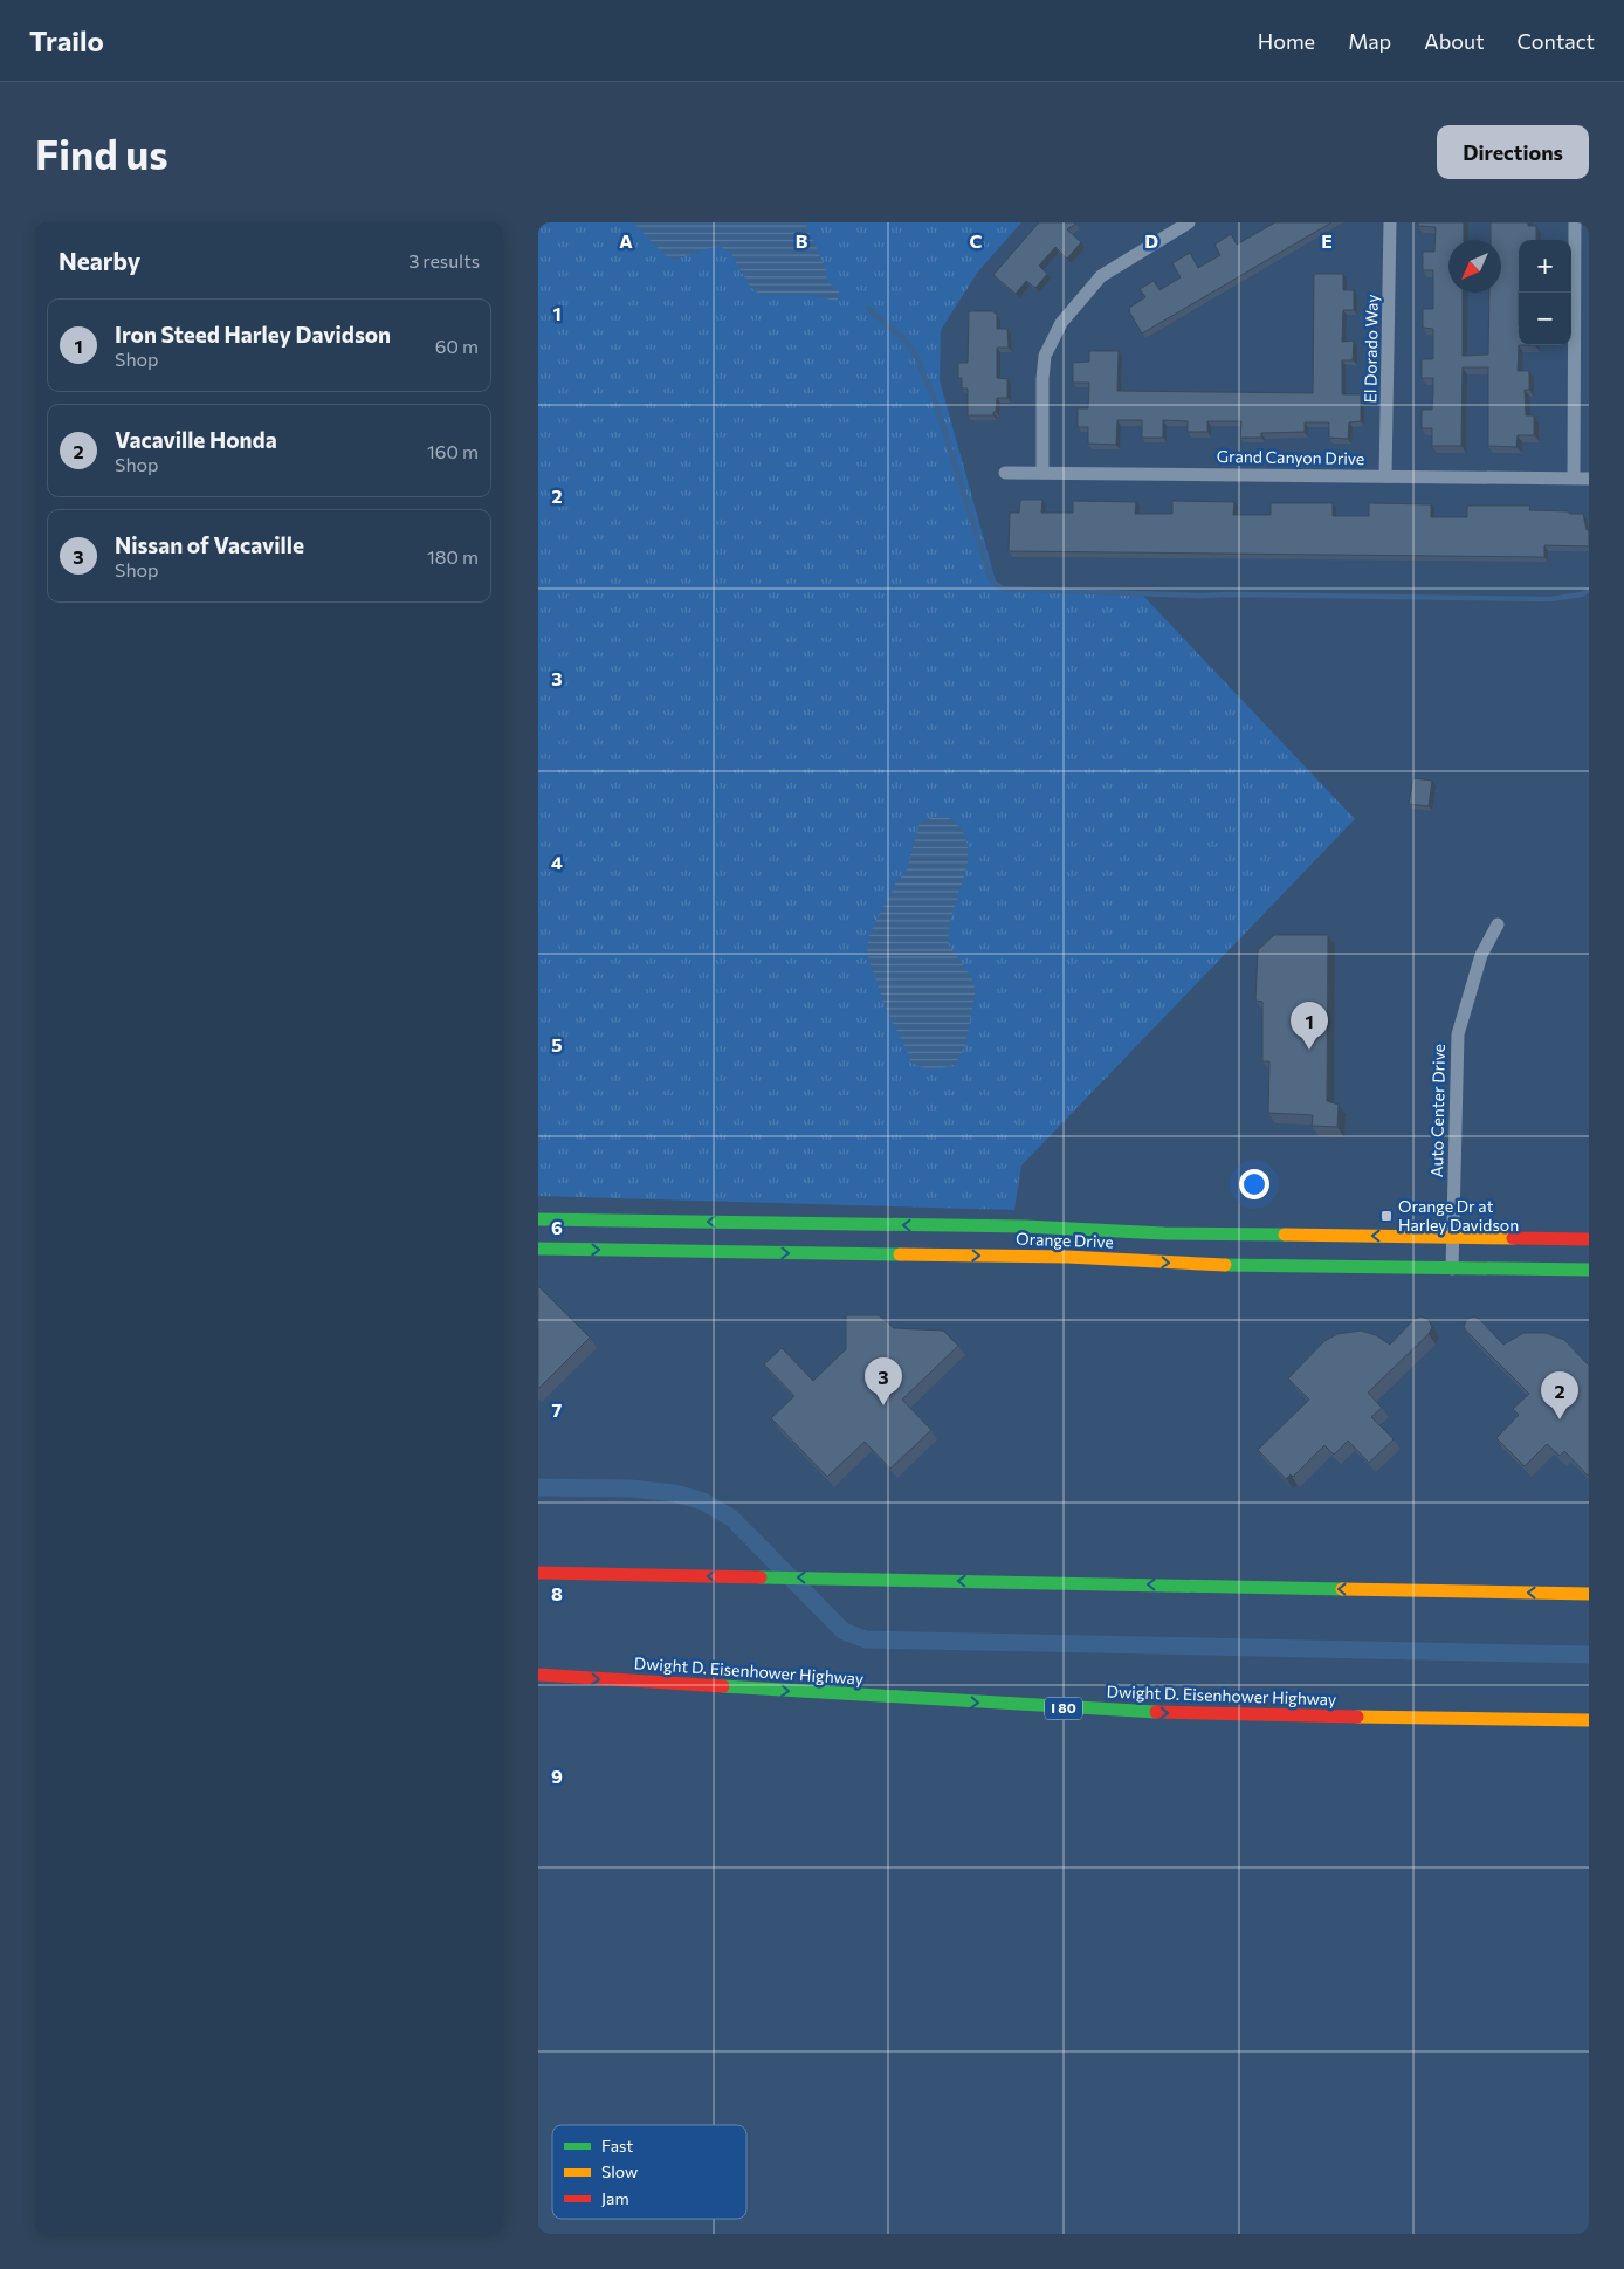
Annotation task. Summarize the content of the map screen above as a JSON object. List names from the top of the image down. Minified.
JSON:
{"streets":{"main road":["Orange Drive","Dwight D. Eisenhower Highway","I 80"],"street":["El Dorado Way","Grand Canyon Drive","Auto Center Drive"]},"crossings":[["El Dorado Way","Grand Canyon Drive"],["Auto Center Drive","Orange Drive"]],"places":{"transit":["Orange Dr at Harley Davidson"]},"legend":["Fast","Slow","Jam"],"north":"bottom left","page":{"header":"Trailo","nav":["Home","Map","About","Contact"],"buttons":"Directions","title":"Find us","heading":["Nearby","3 results"],"map_buttons":["+","−"],"list":[{"mark":"1","name":"Iron Steed Harley Davidson","note":"Shop","value":"60 m"},{"mark":"2","name":"Vacaville Honda","note":"Shop","value":"160 m"},{"mark":"3","name":"Nissan of Vacaville","note":"Shop","value":"180 m"}],"pins":["1","3","2"]},"grid":{"columns":["A","B","C","D","E"],"rows":["1","2","3","4","5","6","7","8","9"]}}
